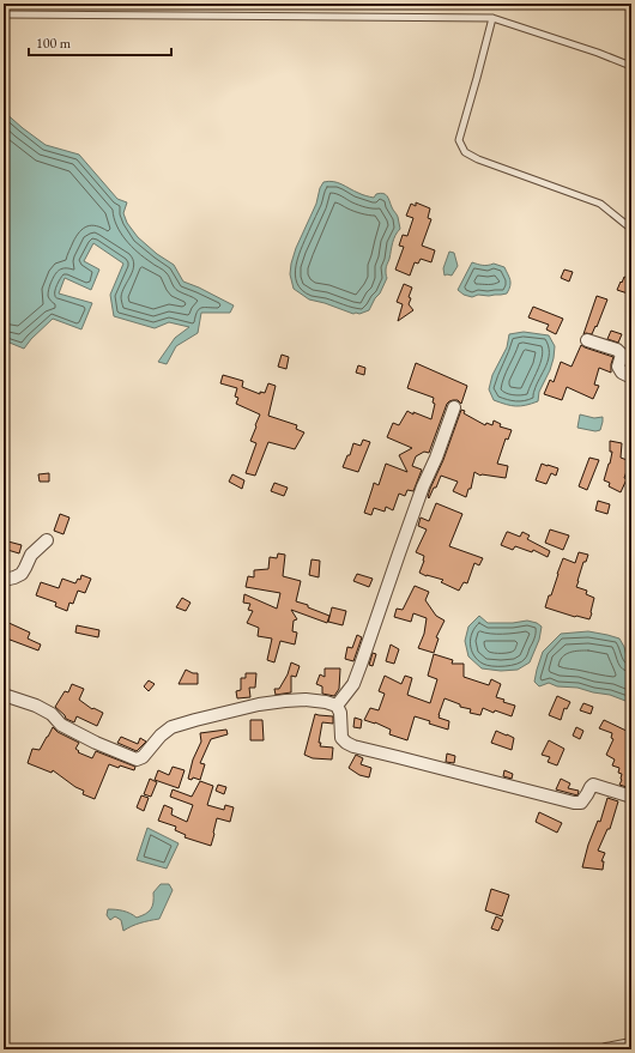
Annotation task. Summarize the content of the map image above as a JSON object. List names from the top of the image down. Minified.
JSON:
{"scale_bar":"100 m"}
